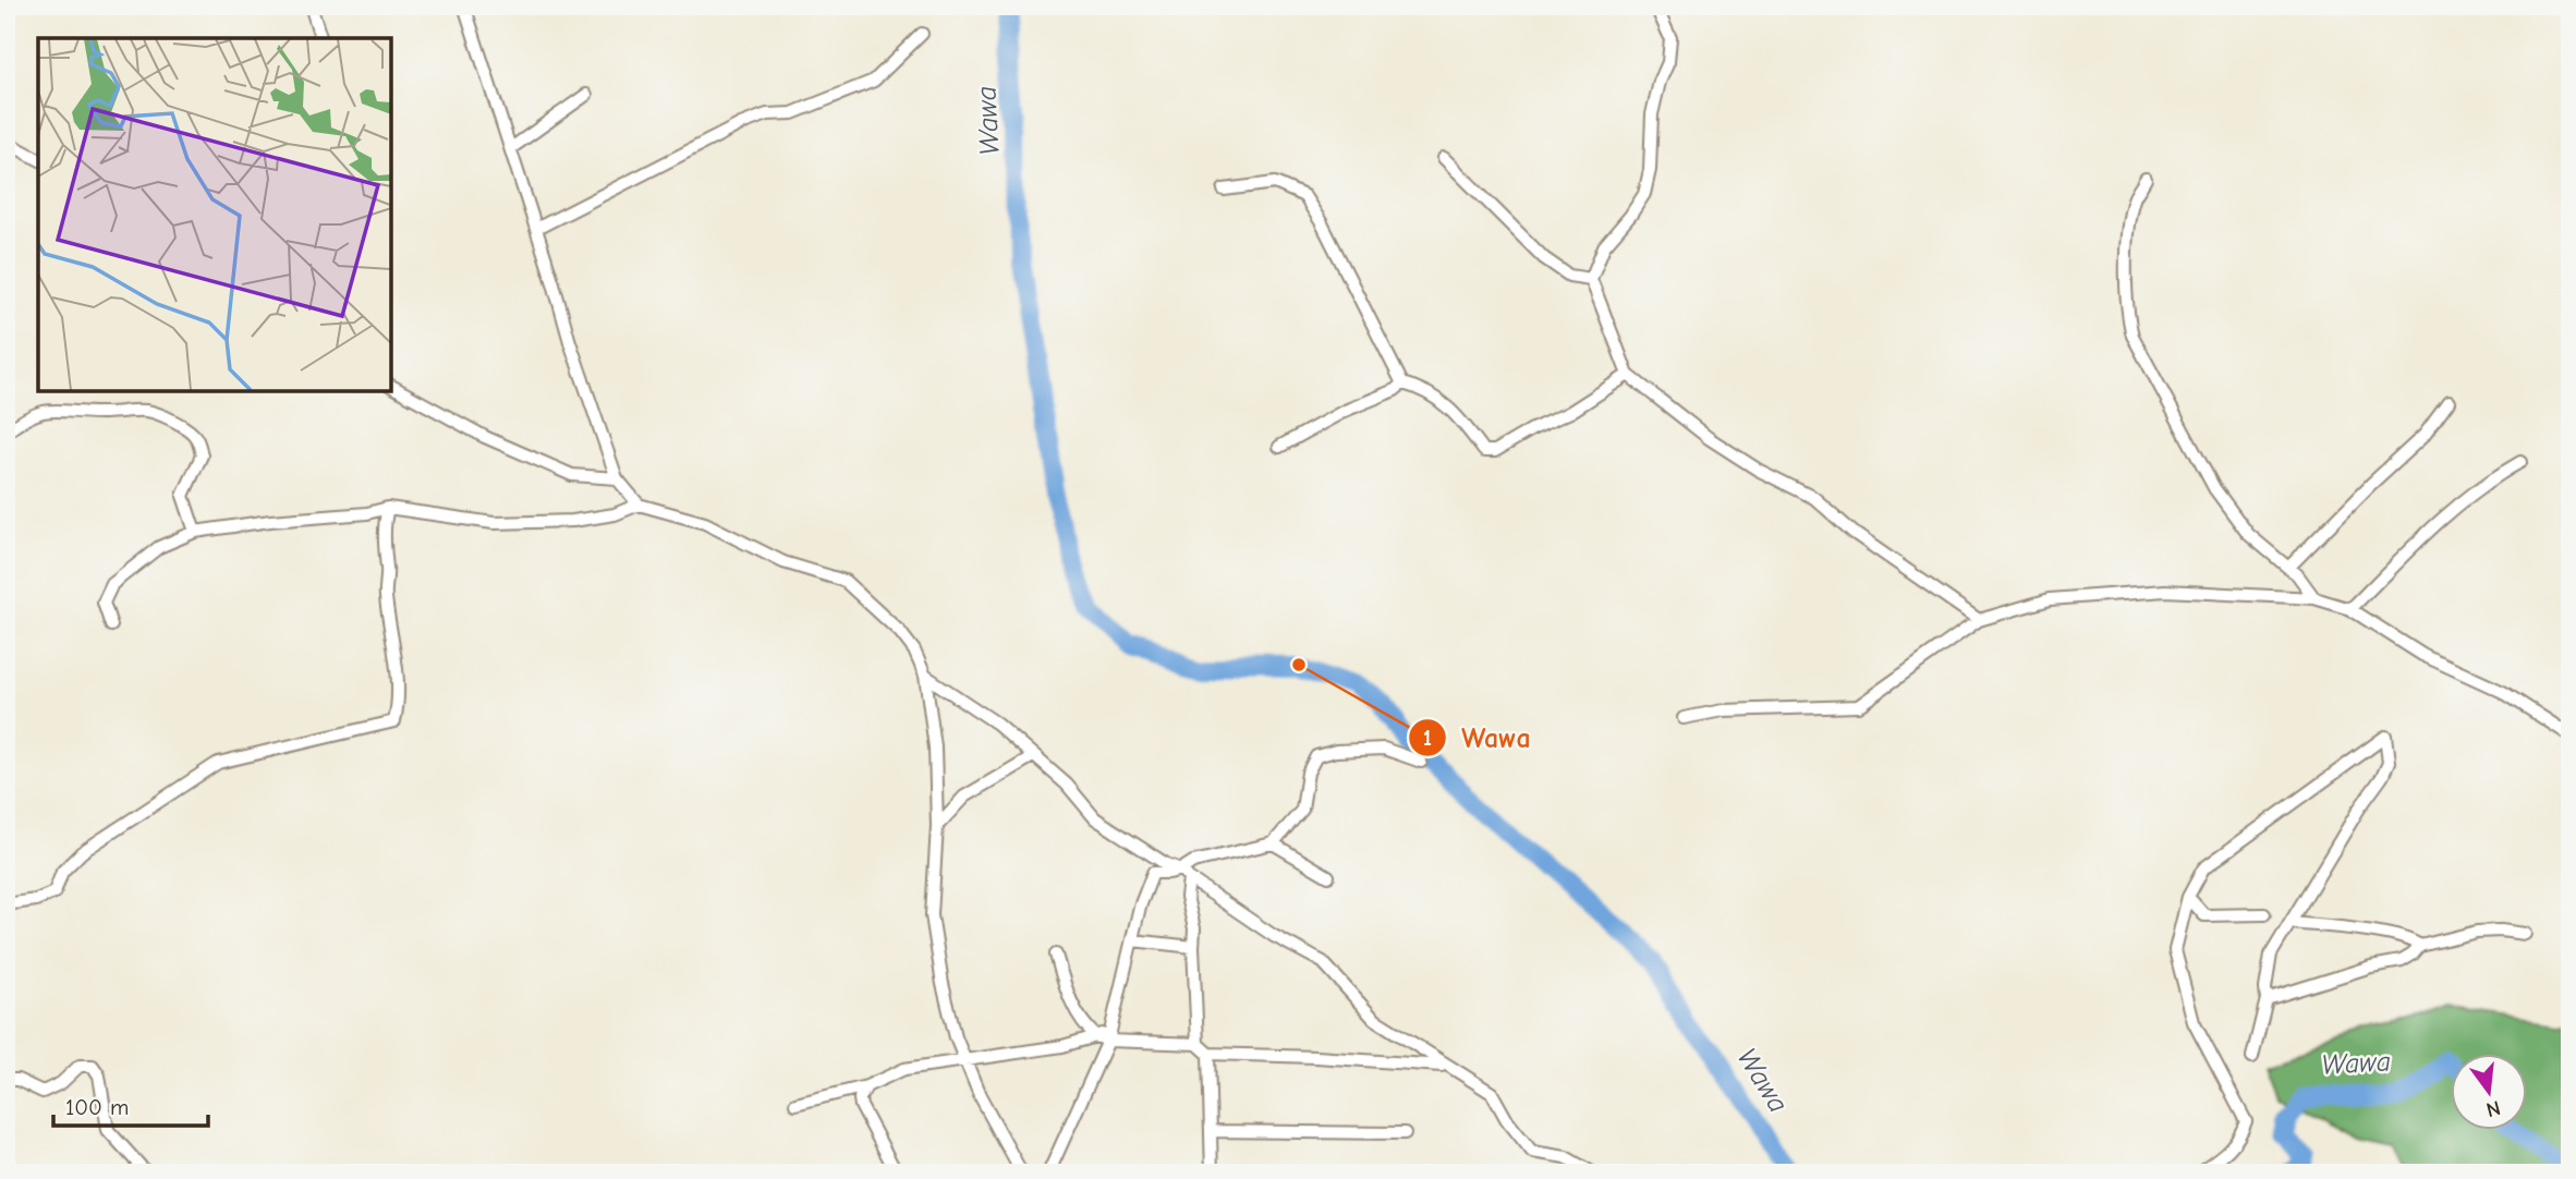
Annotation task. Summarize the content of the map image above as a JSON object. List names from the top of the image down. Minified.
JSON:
{"water":["Wawa"],"places":["Wawa"],"scale_bar":"100 m","north":"bottom"}
